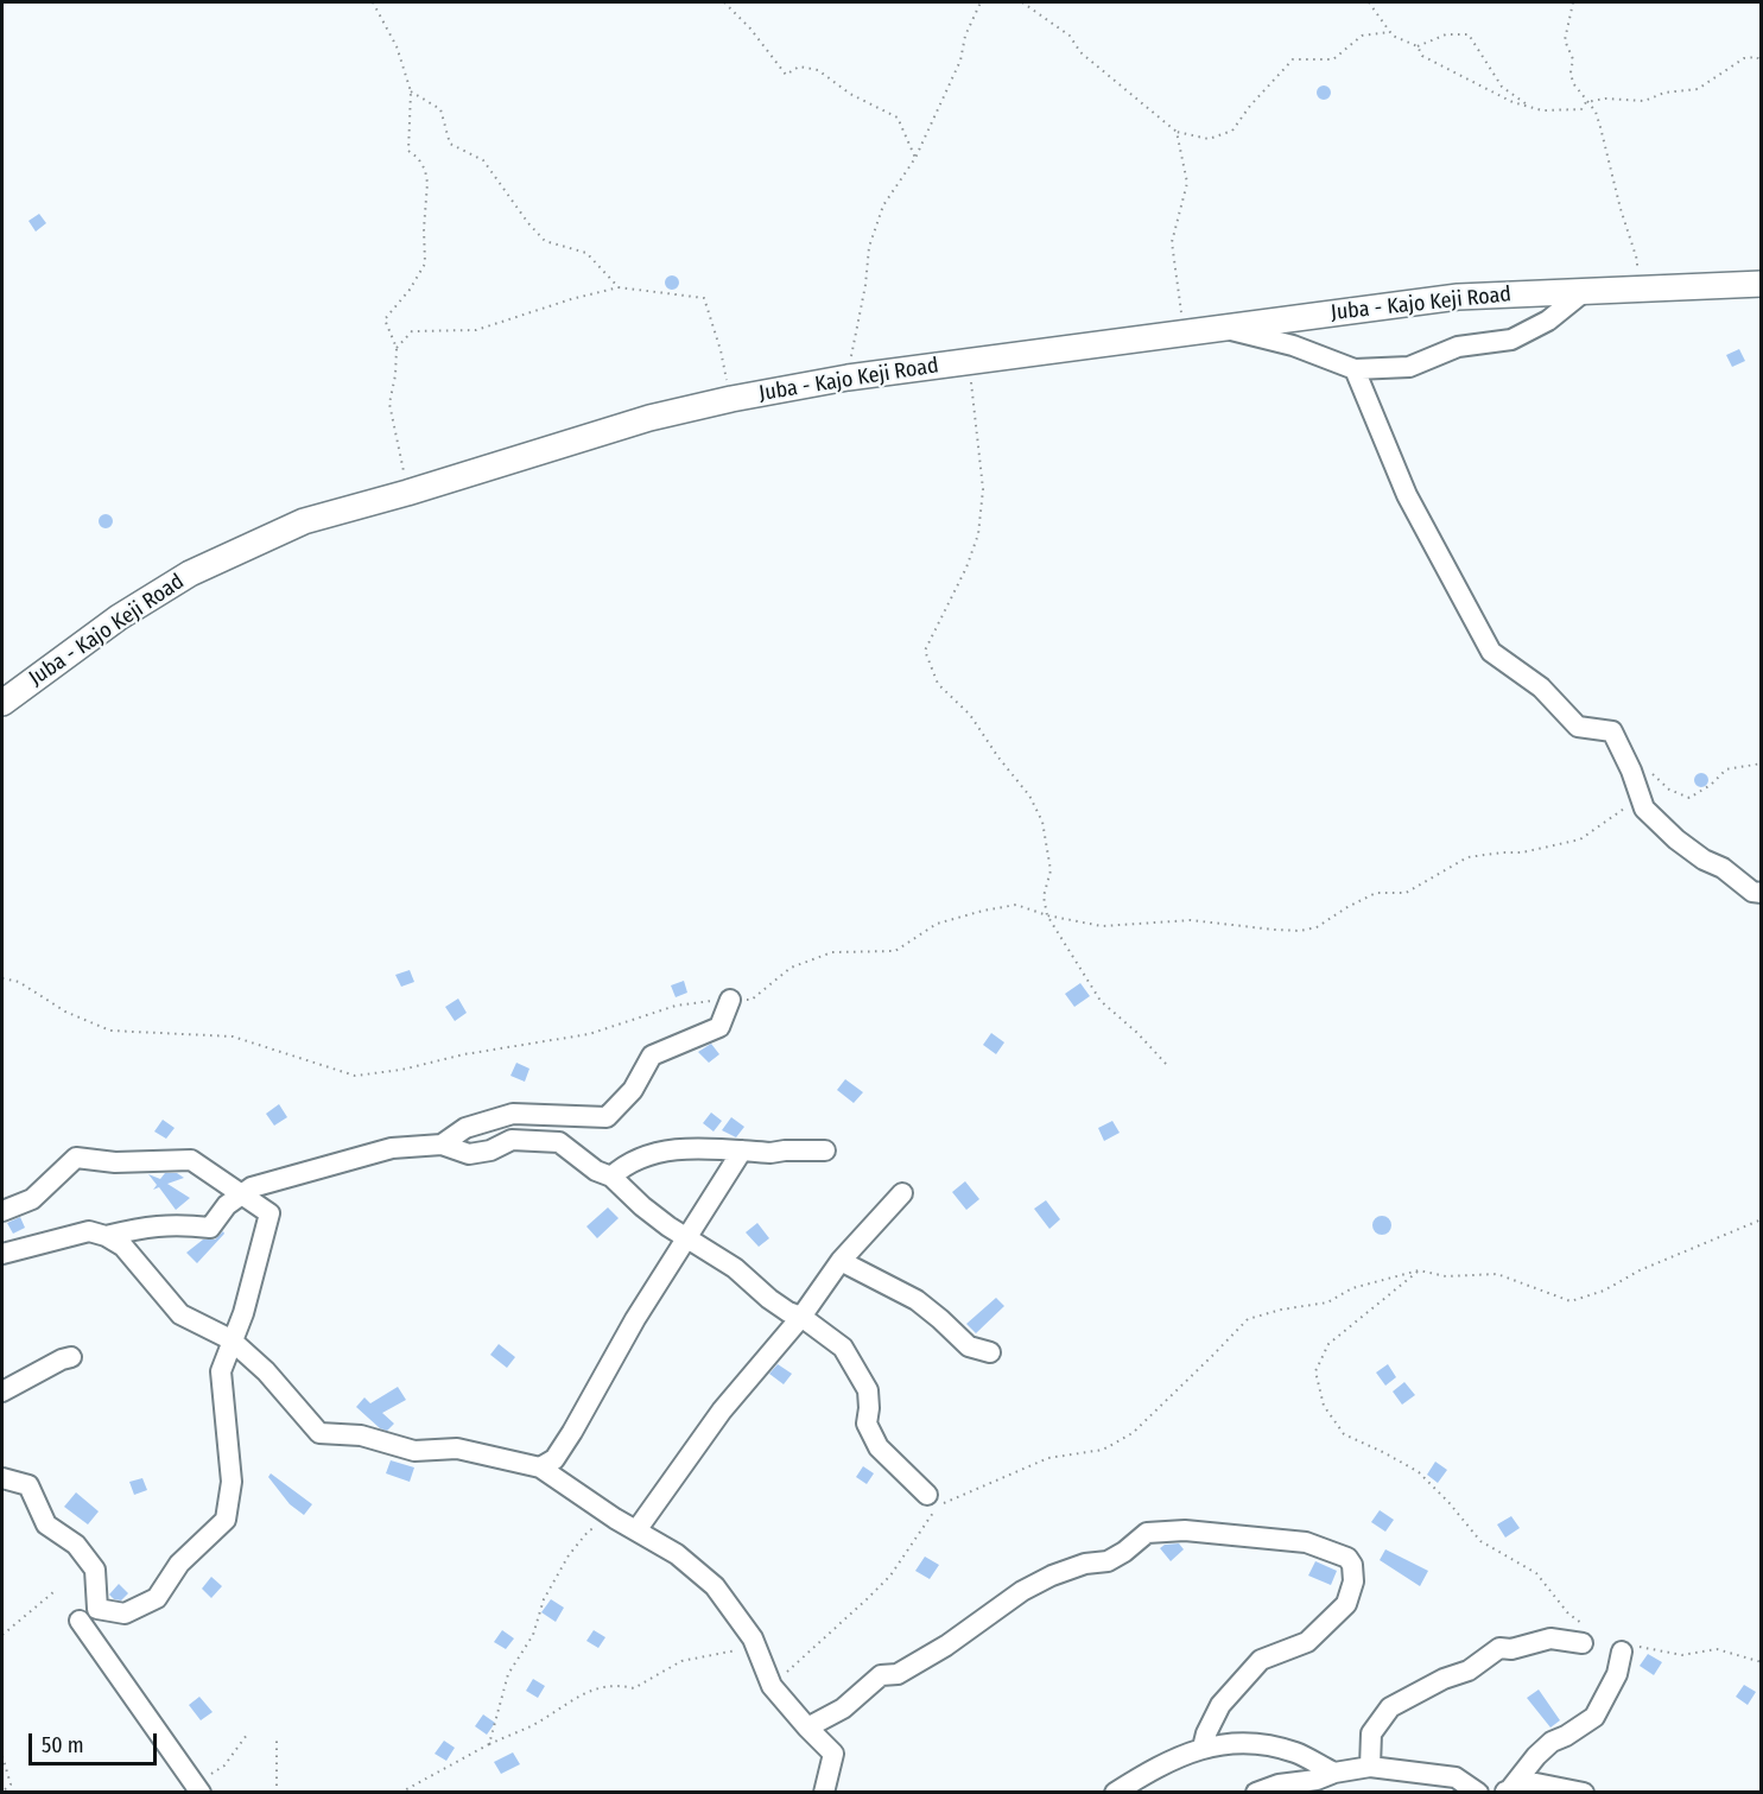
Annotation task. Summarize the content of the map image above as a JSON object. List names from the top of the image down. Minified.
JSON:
{"streets":{"main road":["Juba - Kajo Keji Road"]},"scale_bar":"50 m"}
